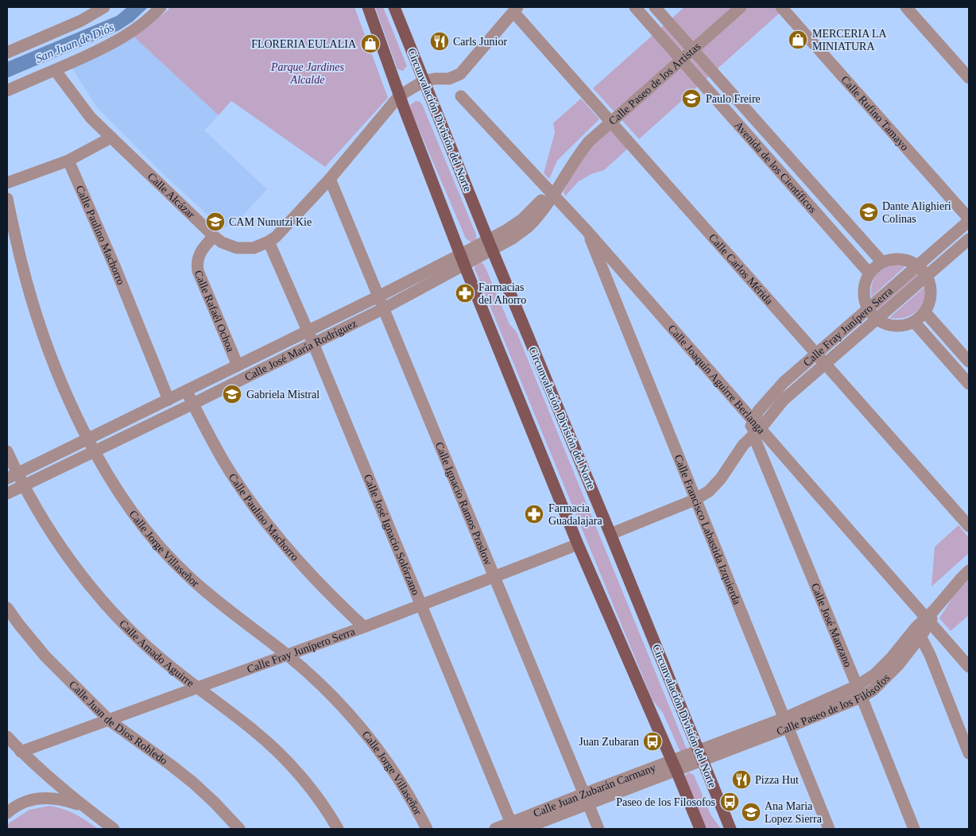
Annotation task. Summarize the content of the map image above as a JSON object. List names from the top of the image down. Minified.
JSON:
{"streets":{"main road":["Circunvalación División del Norte"],"street":["Calle Paseo de los Artistas","Calle Rufino Tamayo","Avenida de los Científicos","Calle Alcázar","Calle Paulino Machorro","Calle Carlos Mérida","Calle Rafaél Ochoa","Calle Fray Junípero Serra","Calle José María Rodríguez","Calle Joaquín Aguirre Berlanga","Calle Ignacio Ramos Praslow","Calle Francisco Labastida Izquierda","Calle José Ignacio Solórzano","Calle Jorge Villaseñor","Calle José Manzano","Calle Amado Aguirre","Calle Paseo de los Filósofos","Calle Juan de Dios Robledo","Calle Juan Zubarán Carmany"]},"crossings":[["Calle Paseo de los Artistas","Circunvalación División del Norte"],["Calle Paseo de los Artistas","Avenida de los Científicos"],["Calle Paseo de los Artistas","Calle Carlos Mérida"],["Calle Paseo de los Artistas","Calle José María Rodríguez"],["Calle Paseo de los Artistas","Calle Joaquín Aguirre Berlanga"],["Calle Rufino Tamayo","Calle Fray Junípero Serra"],["Circunvalación División del Norte","Calle Alcázar"],["Circunvalación División del Norte","Calle Fray Junípero Serra"],["Circunvalación División del Norte","Calle Paseo de los Filósofos"],["Calle Alcázar","Calle Rafaél Ochoa"],["Calle Alcázar","Calle Ignacio Ramos Praslow"],["Calle Alcázar","Calle José Ignacio Solórzano"],["Calle Paulino Machorro","Calle Fray Junípero Serra"],["Calle Paulino Machorro","Calle José María Rodríguez"],["Calle Carlos Mérida","Calle Fray Junípero Serra"],["Calle Rafaél Ochoa","Calle José María Rodríguez"],["Calle Fray Junípero Serra","Calle Joaquín Aguirre Berlanga"],["Calle Fray Junípero Serra","Calle Ignacio Ramos Praslow"],["Calle Fray Junípero Serra","Calle Francisco Labastida Izquierda"],["Calle Fray Junípero Serra","Calle José Ignacio Solórzano"],["Calle Fray Junípero Serra","Calle Jorge Villaseñor"],["Calle Fray Junípero Serra","Calle José Manzano"],["Calle Fray Junípero Serra","Calle Amado Aguirre"],["Calle Fray Junípero Serra","Calle Juan de Dios Robledo"],["Calle José María Rodríguez","Calle Ignacio Ramos Praslow"],["Calle José María Rodríguez","Calle José Ignacio Solórzano"],["Calle José María Rodríguez","Calle Jorge Villaseñor"],["Calle José María Rodríguez","Calle Amado Aguirre"],["Calle Joaquín Aguirre Berlanga","Calle Francisco Labastida Izquierda"],["Calle Joaquín Aguirre Berlanga","Calle José Manzano"],["Calle Joaquín Aguirre Berlanga","Calle Paseo de los Filósofos"],["Calle Ignacio Ramos Praslow","Calle Juan Zubarán Carmany"],["Calle Francisco Labastida Izquierda","Calle Paseo de los Filósofos"],["Calle José Ignacio Solórzano","Calle Juan Zubarán Carmany"],["Calle José Manzano","Calle Paseo de los Filósofos"],["Calle Paseo de los Filósofos","Calle Juan Zubarán Carmany"]],"water":["San Juan de Diós"],"parks":["Parque Jardines Alcalde"],"places":{"shop":["MERCERIA LA MINIATURA","FLORERIA EULALIA"],"restaurant":["Carls Junior","Pizza Hut"],"school or university":["Paulo Freire","Dante Alighieri Colinas","CAM Nunutzi Kie","Gabriela Mistral","Ana Maria Lopez Sierra"],"pharmacy":["Farmacias del Ahorro","Farmacia Guadalajara"],"bus stop":["Juan Zubaran","Paseo de los Filosofos"]}}
